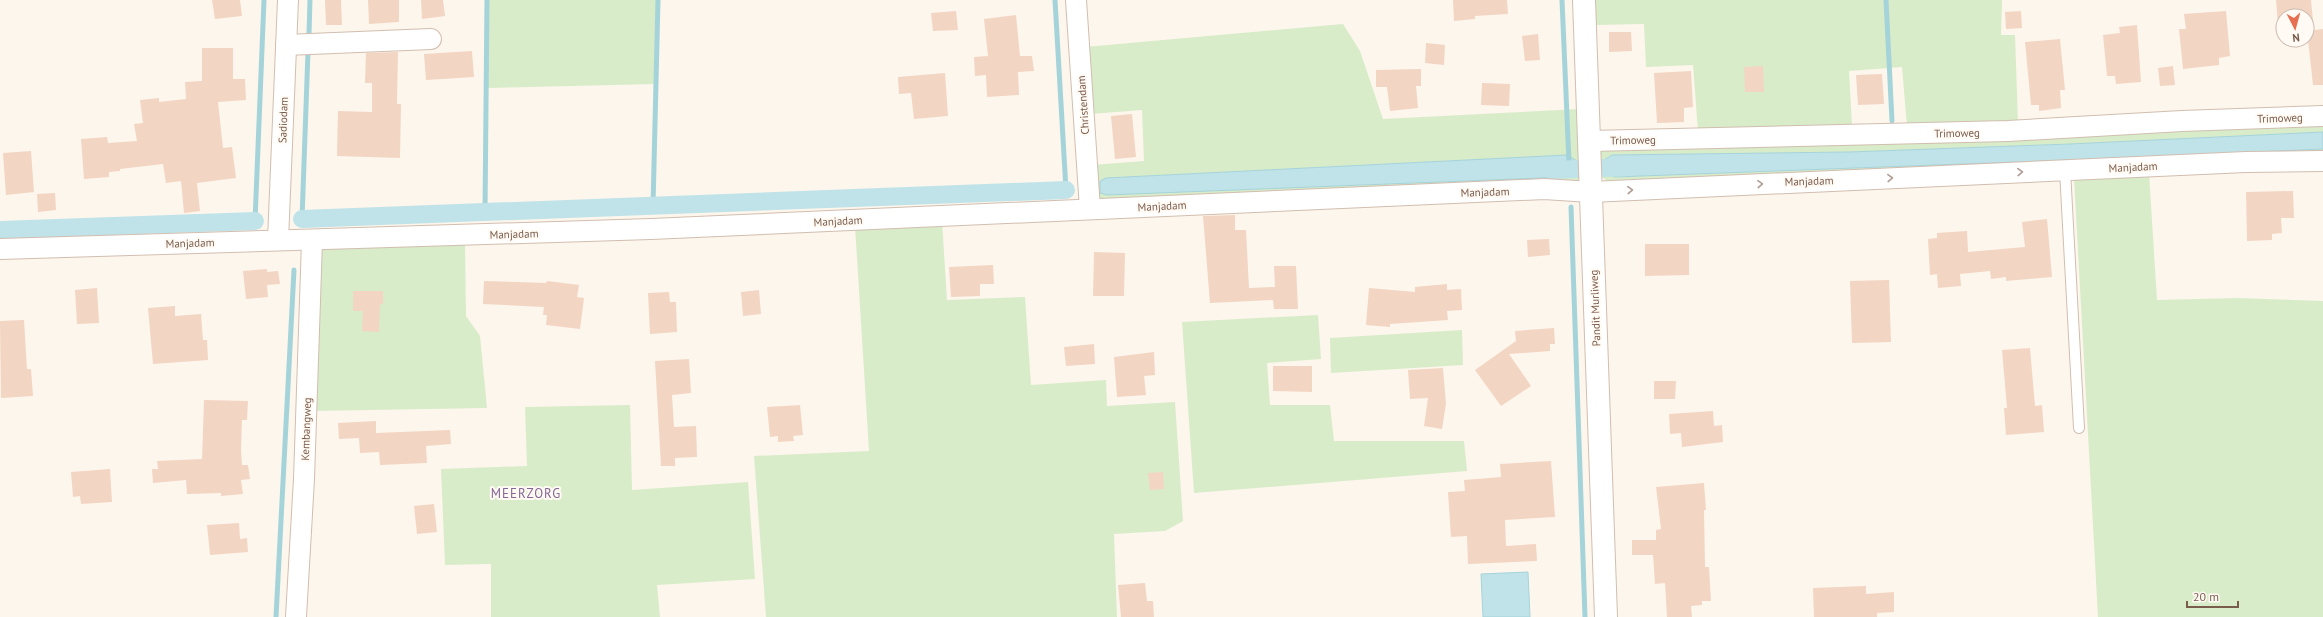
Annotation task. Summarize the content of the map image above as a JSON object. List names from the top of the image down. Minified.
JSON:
{"streets":{"street":["Christendam","Trimoweg","Sadiodam","Manjadam","Pandit Murliweg","Kembangweg"]},"crossings":[["Christendam","Manjadam"],["Trimoweg","Pandit Murliweg"],["Sadiodam","Manjadam"],["Manjadam","Pandit Murliweg"],["Manjadam","Kembangweg"]],"districts":["MEERZORG"],"scale_bar":"20 m","north":"bottom"}
